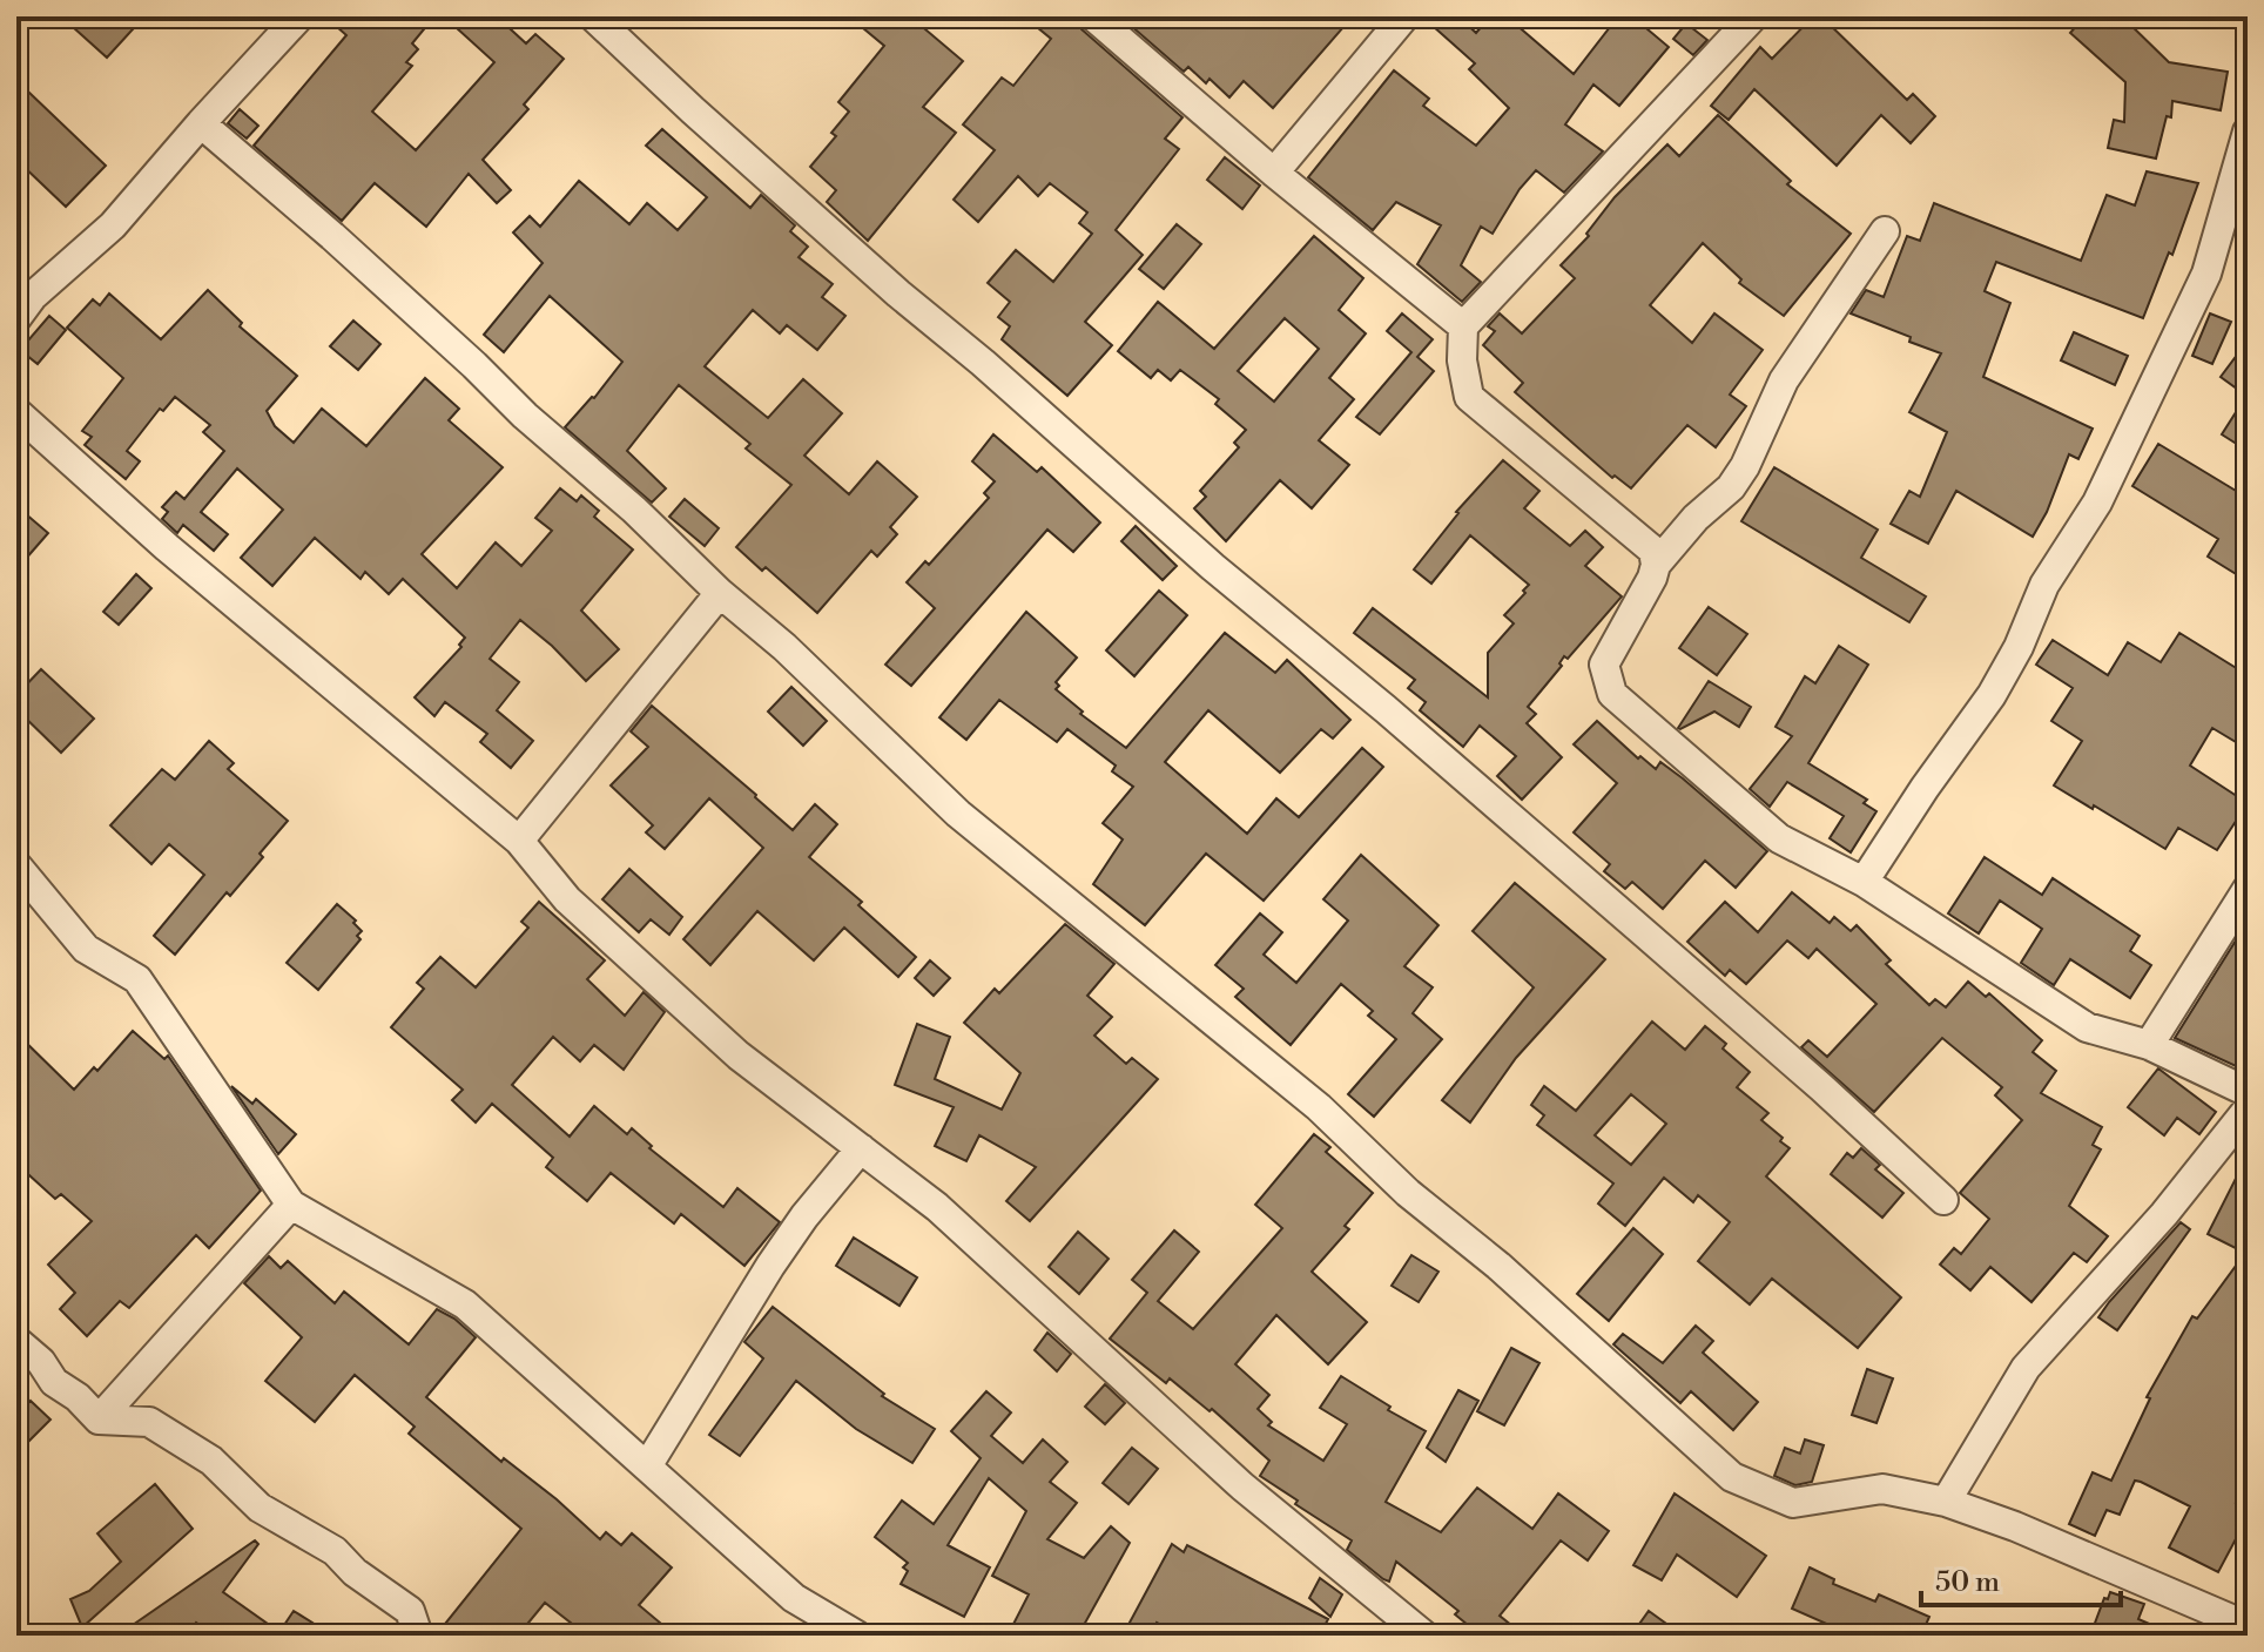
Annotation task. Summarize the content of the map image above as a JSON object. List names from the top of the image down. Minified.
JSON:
{"scale_bar":"50 m"}
